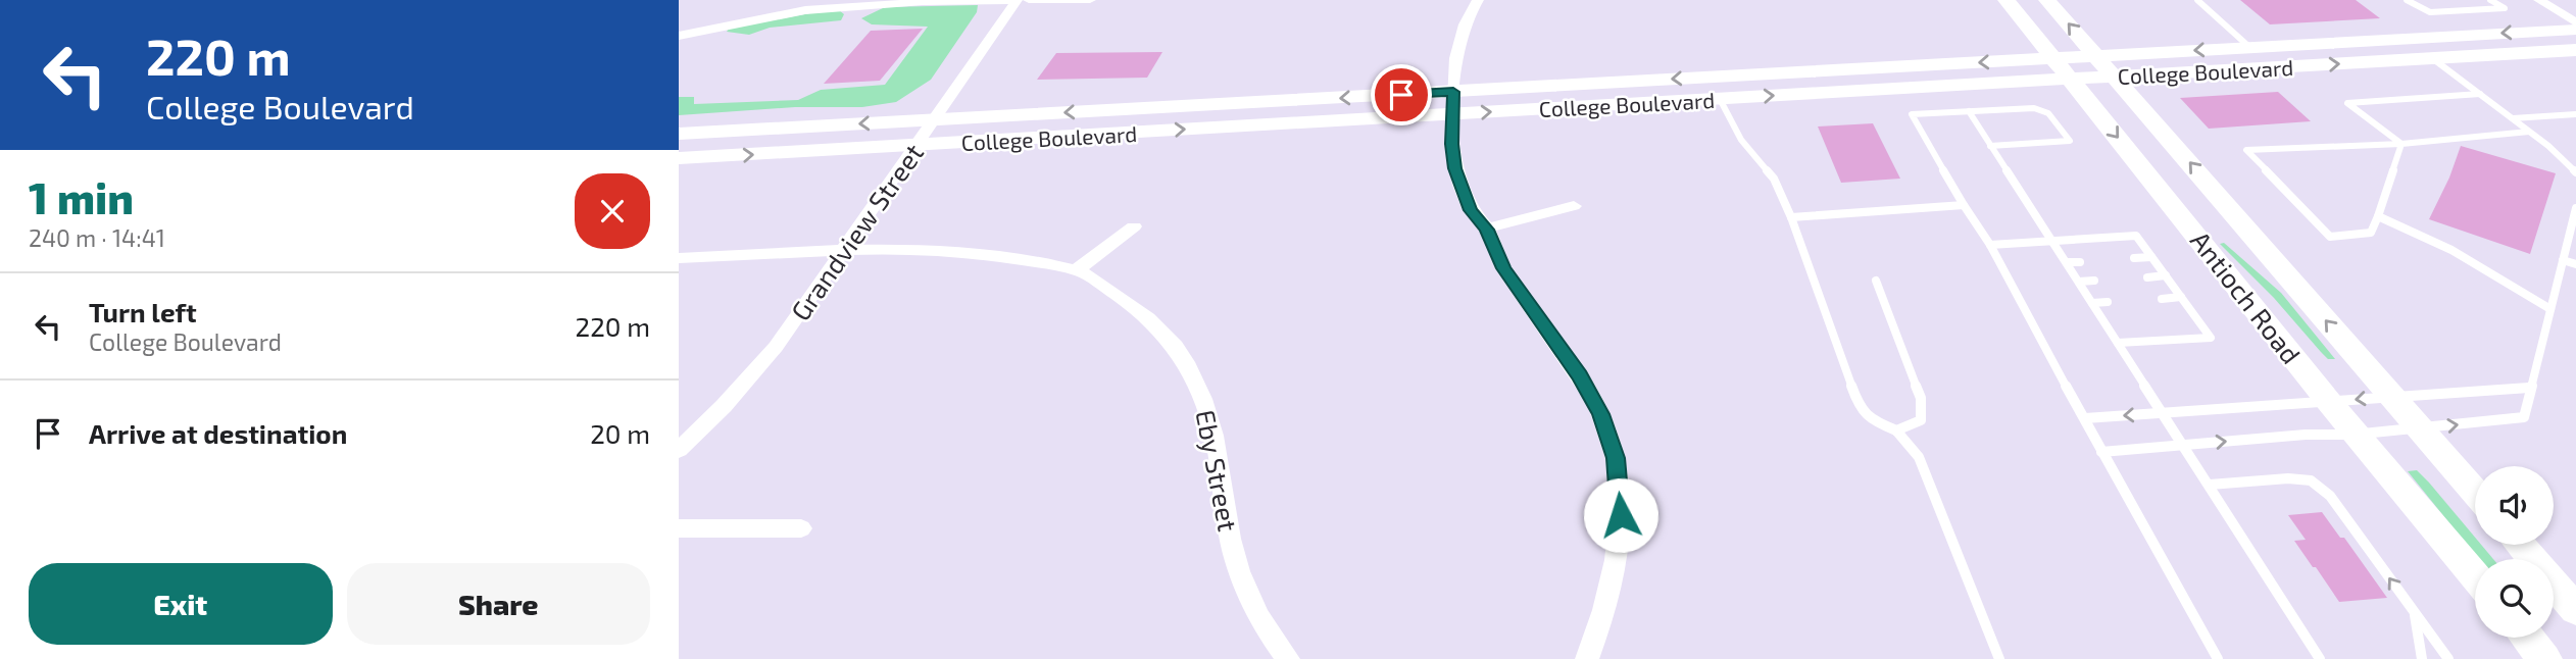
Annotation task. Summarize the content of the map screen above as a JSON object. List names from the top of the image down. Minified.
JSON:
{"streets":{"main road":["College Boulevard","Antioch Road"],"street":["Grandview Street","Eby Street"]},"crossings":[["College Boulevard","Grandview Street"],["College Boulevard","Antioch Road"],["Grandview Street","Eby Street"]],"page":{"turn":["220 m","College Boulevard"],"heading":["1 min","240 m · 14:41"],"list":[{"name":"Turn left","note":"College Boulevard","value":"220 m"},{"name":"Arrive at destination","value":"20 m"}],"buttons":["Exit","Share"]}}
